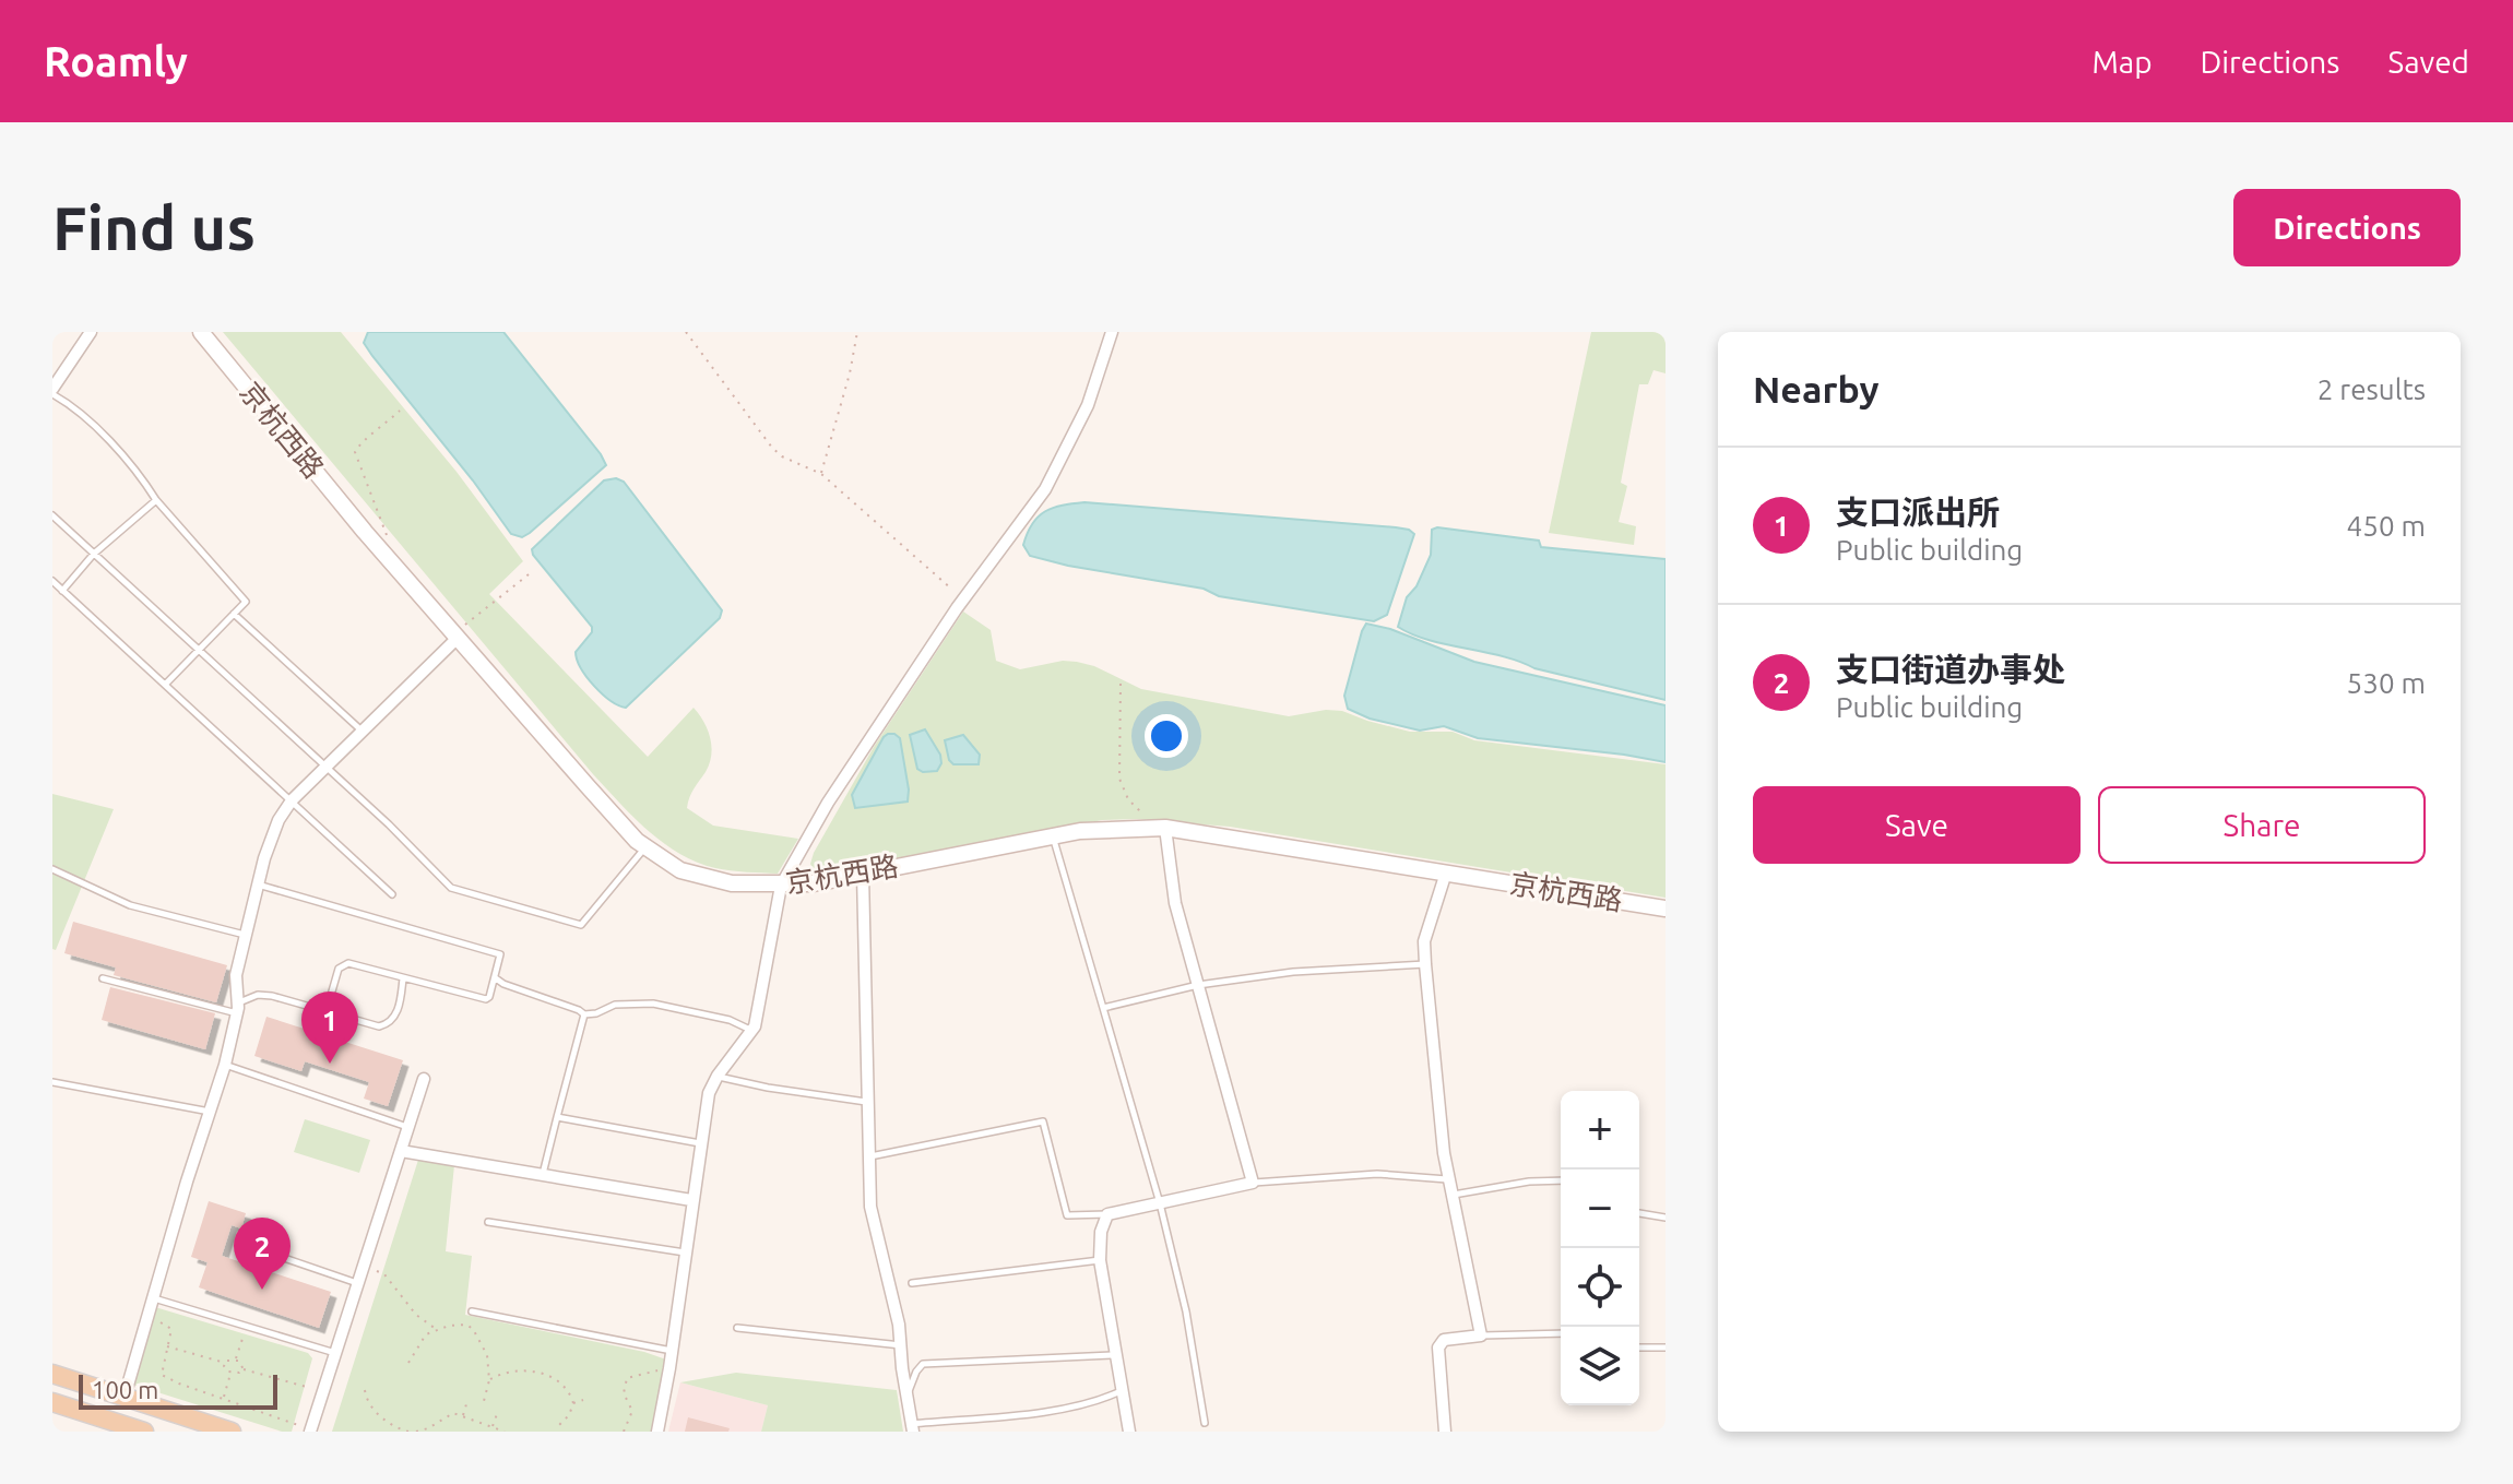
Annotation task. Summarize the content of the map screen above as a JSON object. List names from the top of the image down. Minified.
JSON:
{"streets":{"main road":["京杭西路"]},"scale_bar":"100 m","page":{"header":"Roamly","nav":["Map","Directions","Saved"],"buttons":["Directions",["Save","Share"]],"title":"Find us","heading":["Nearby","2 results"],"list":[{"mark":"1","name":"支口派出所","note":"Public building","value":"450 m"},{"mark":"2","name":"支口街道办事处","note":"Public building","value":"530 m"}],"pins":["1","2"],"map_buttons":["+","−"],"scale":"100 m"}}
